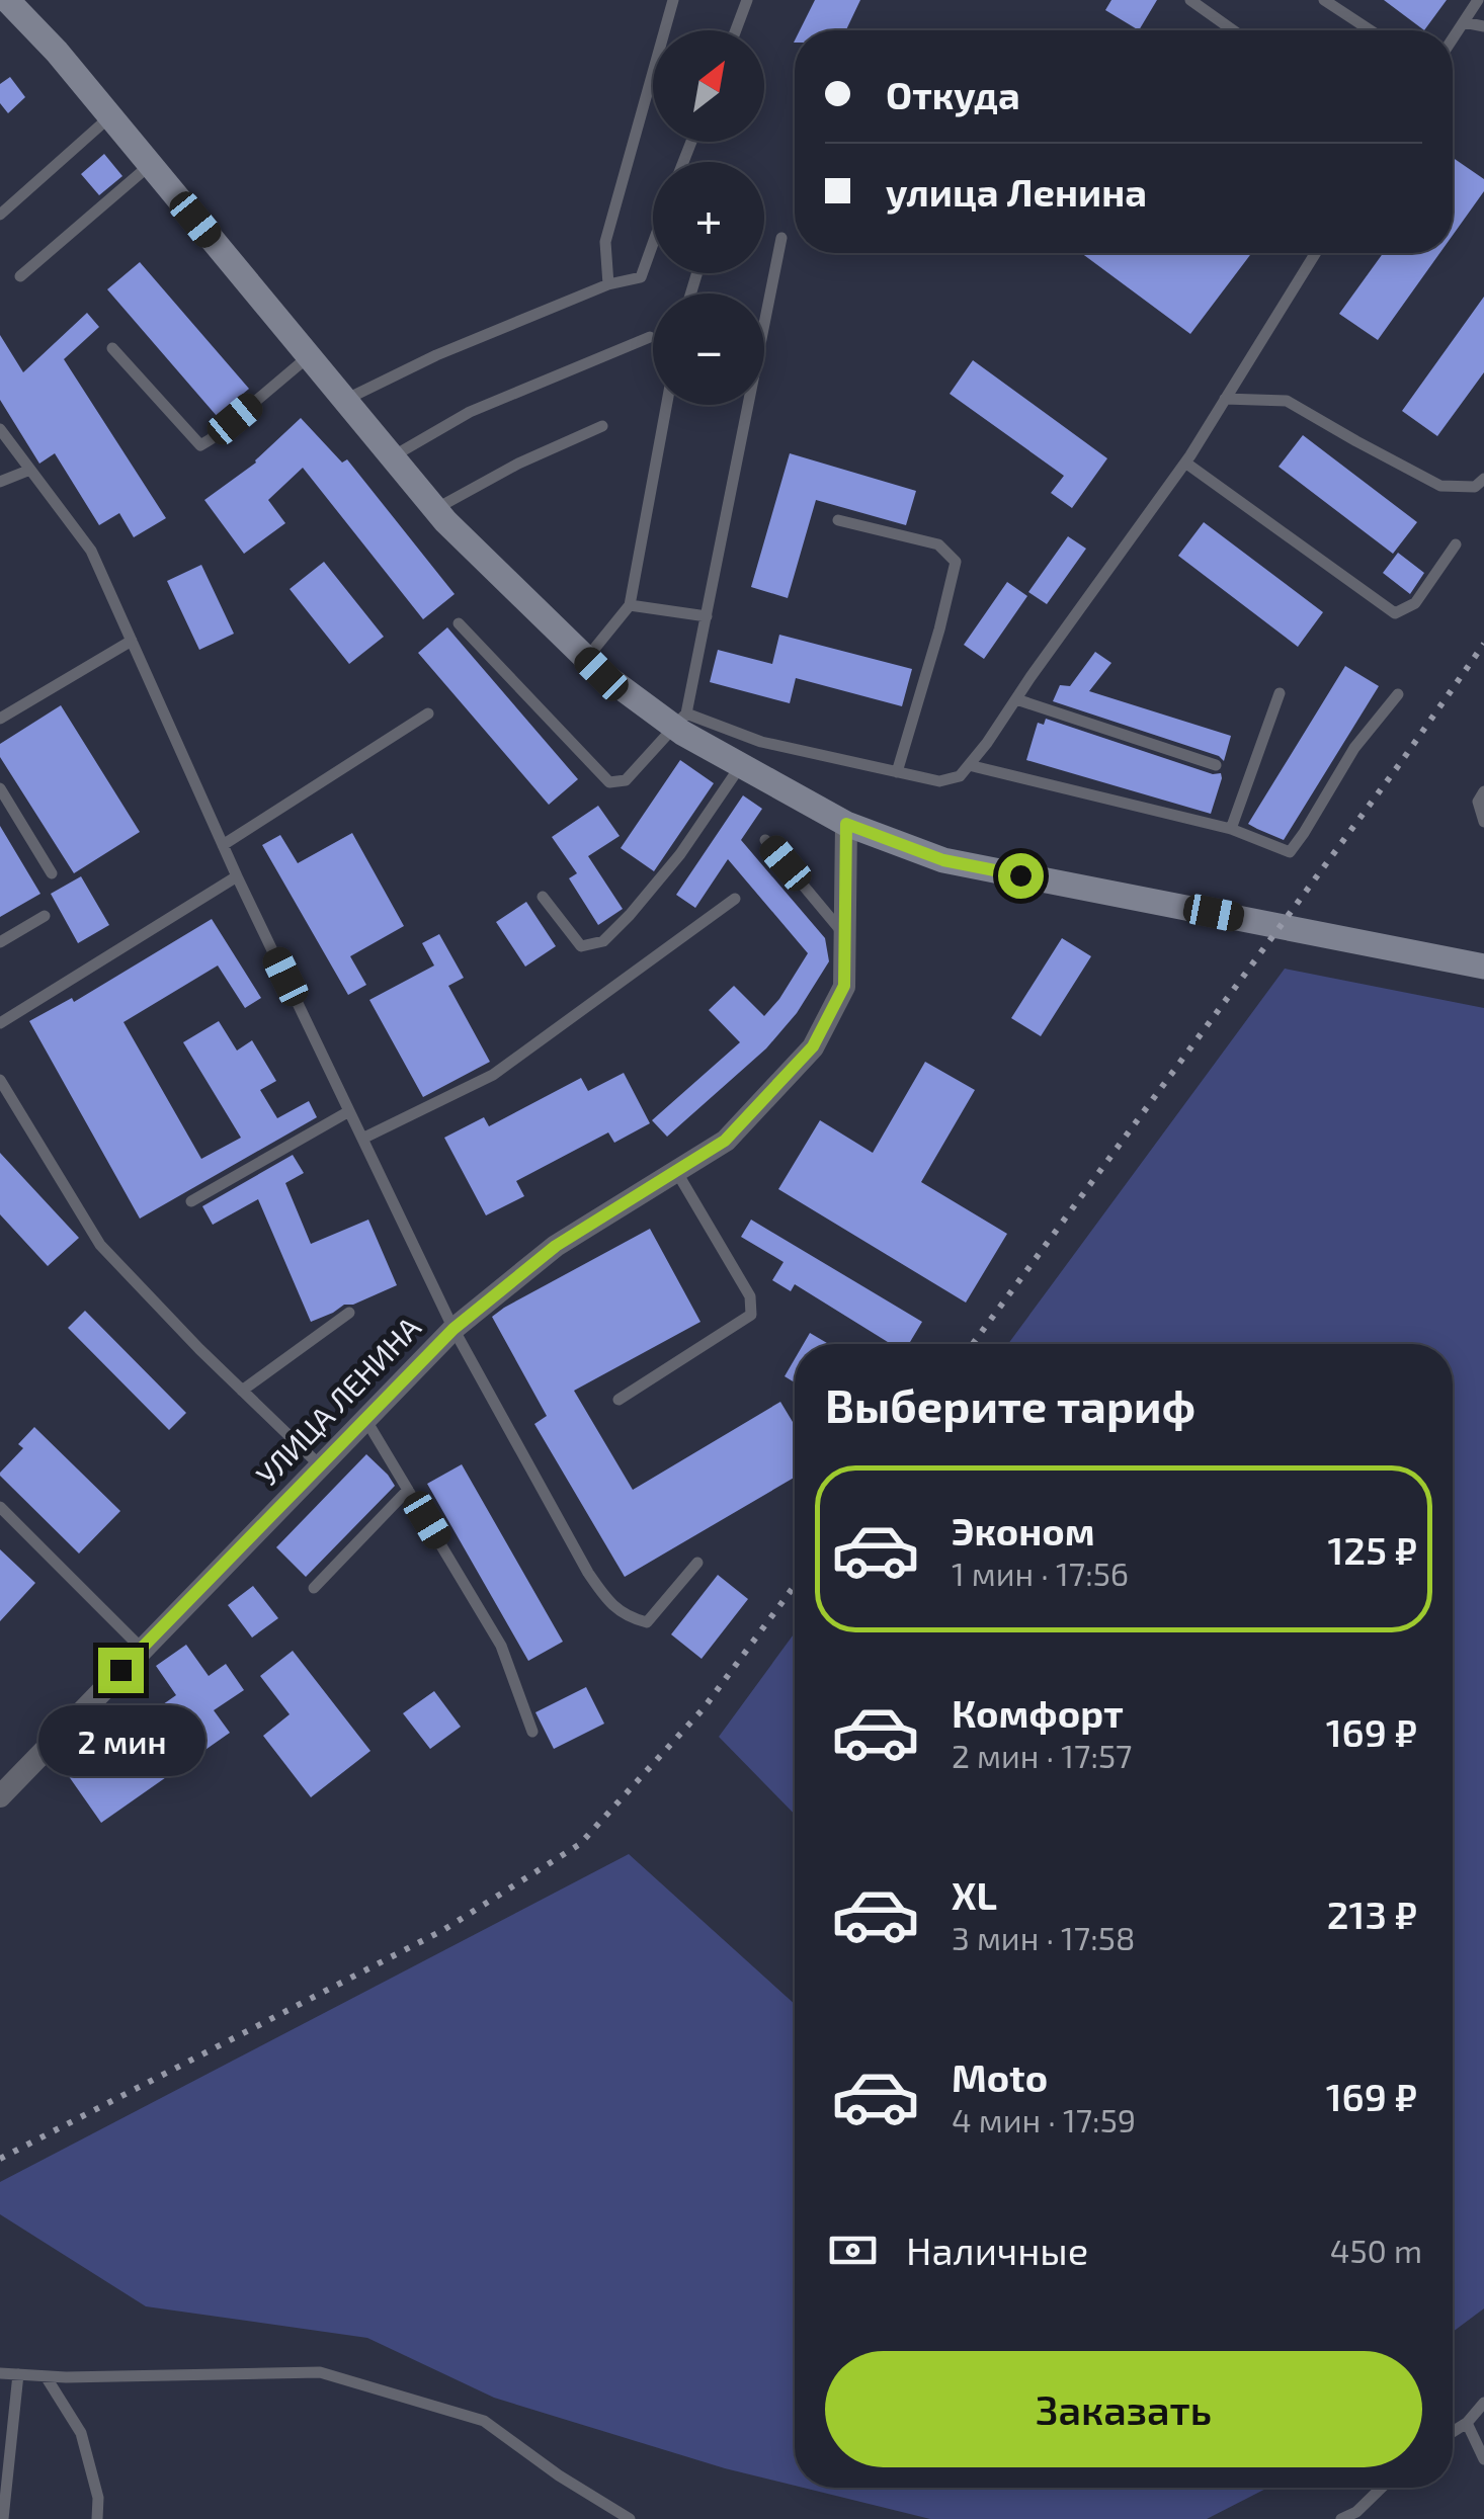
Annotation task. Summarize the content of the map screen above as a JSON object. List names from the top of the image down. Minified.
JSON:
{"streets":{"street":["УЛИЦА ЛЕНИНА"]},"north":"top right","page":{"map_buttons":["+","−"],"banner":["Откуда","улица Ленина"],"heading":"Выберите тариф","list":[{"name":"Эконом","note":"1 мин · 17:56","value":"125 ₽"},{"name":"Комфорт","note":"2 мин · 17:57","value":"169 ₽"},{"name":"XL","note":"3 мин · 17:58","value":"213 ₽"},{"name":"Moto","note":"4 мин · 17:59","value":"169 ₽"}],"bubble":"2 мин","pay":["Наличные","450 m"],"buttons":"Заказать"}}
